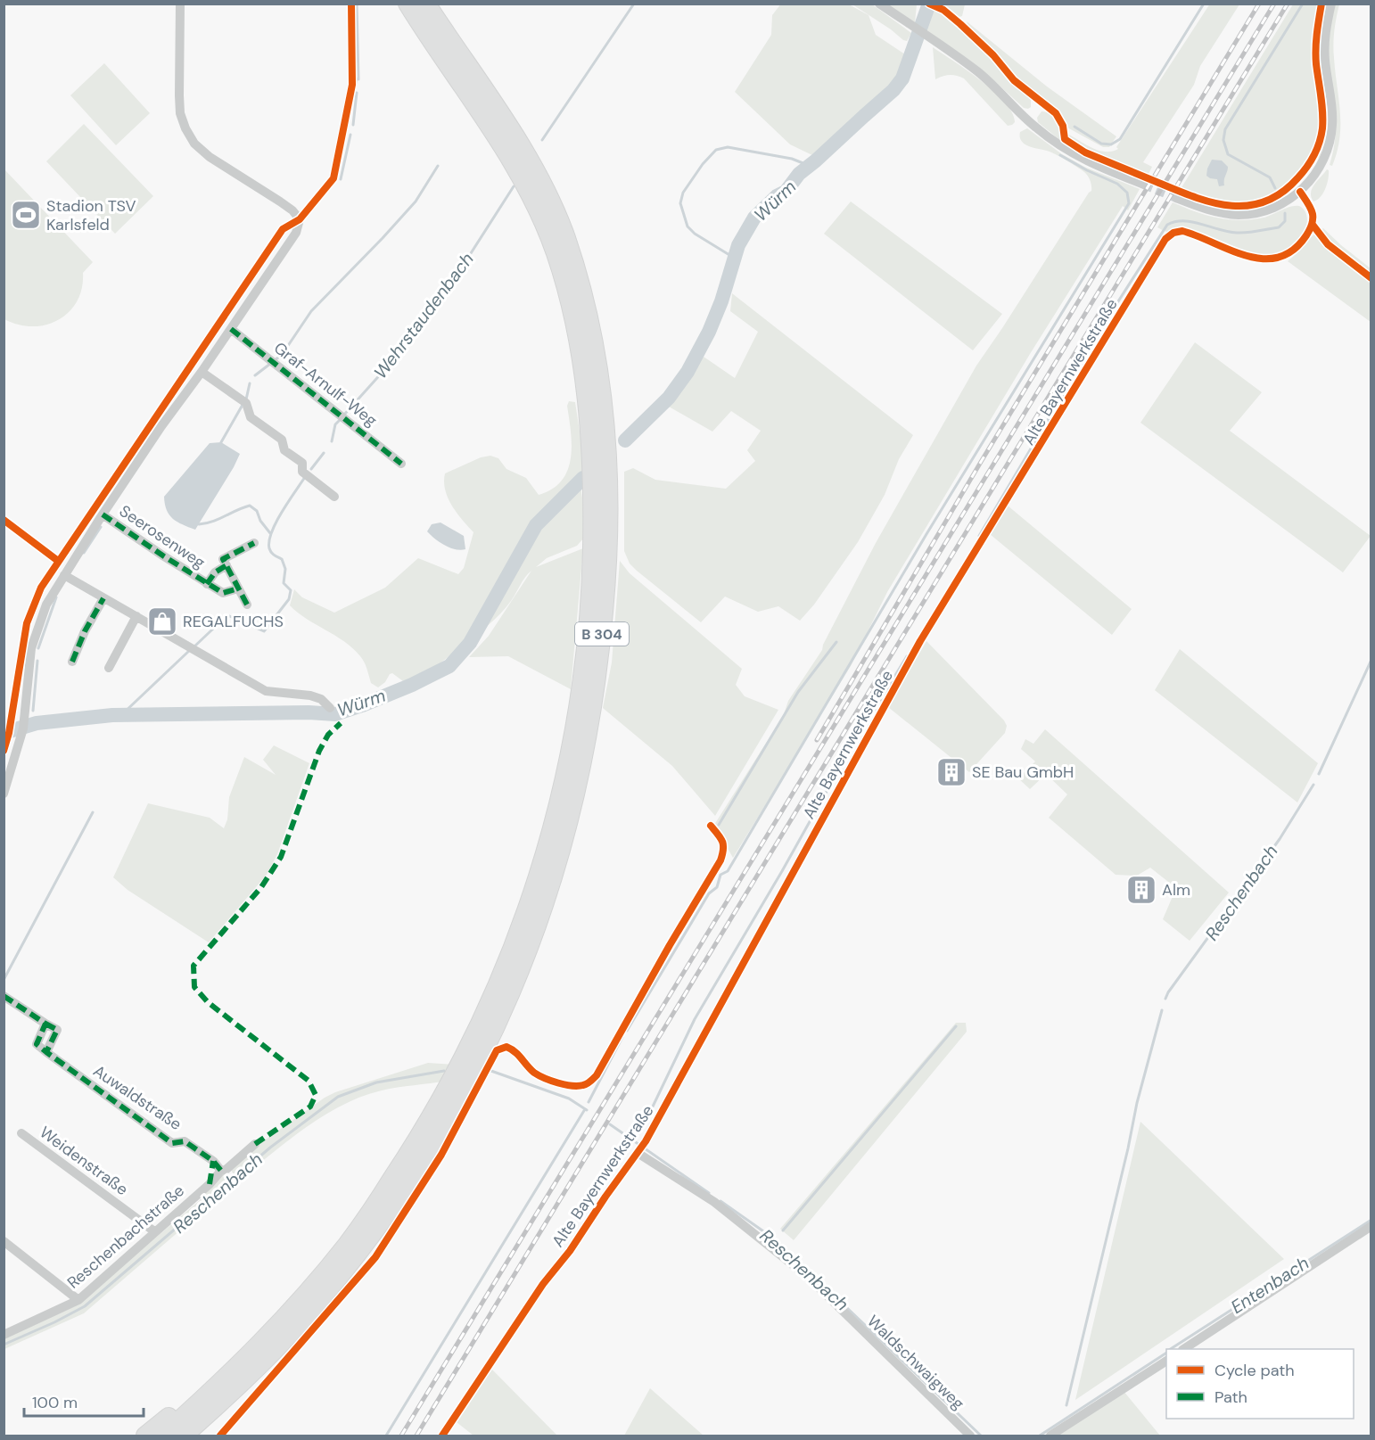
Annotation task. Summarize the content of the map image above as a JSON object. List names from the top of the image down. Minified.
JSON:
{"streets":{"highway":["B 304"],"street":["Alte Bayernwerkstraße","Graf-Arnulf-Weg","Seerosenweg","Auwaldstraße","Weidenstraße","Reschenbachstraße","Waldschwaigweg"]},"crossings":[["Alte Bayernwerkstraße","Waldschwaigweg"],["Auwaldstraße","Reschenbachstraße"],["Weidenstraße","Reschenbachstraße"]],"water":["Würm","Wehrstaudenbach","Reschenbach","Entenbach"],"places":{"sports":["Stadion TSV Karlsfeld"],"shop":["REGALFUCHS"],"building":["SE Bau GmbH","Alm"]},"legend":["Cycle path","Path"],"scale_bar":"100 m"}
